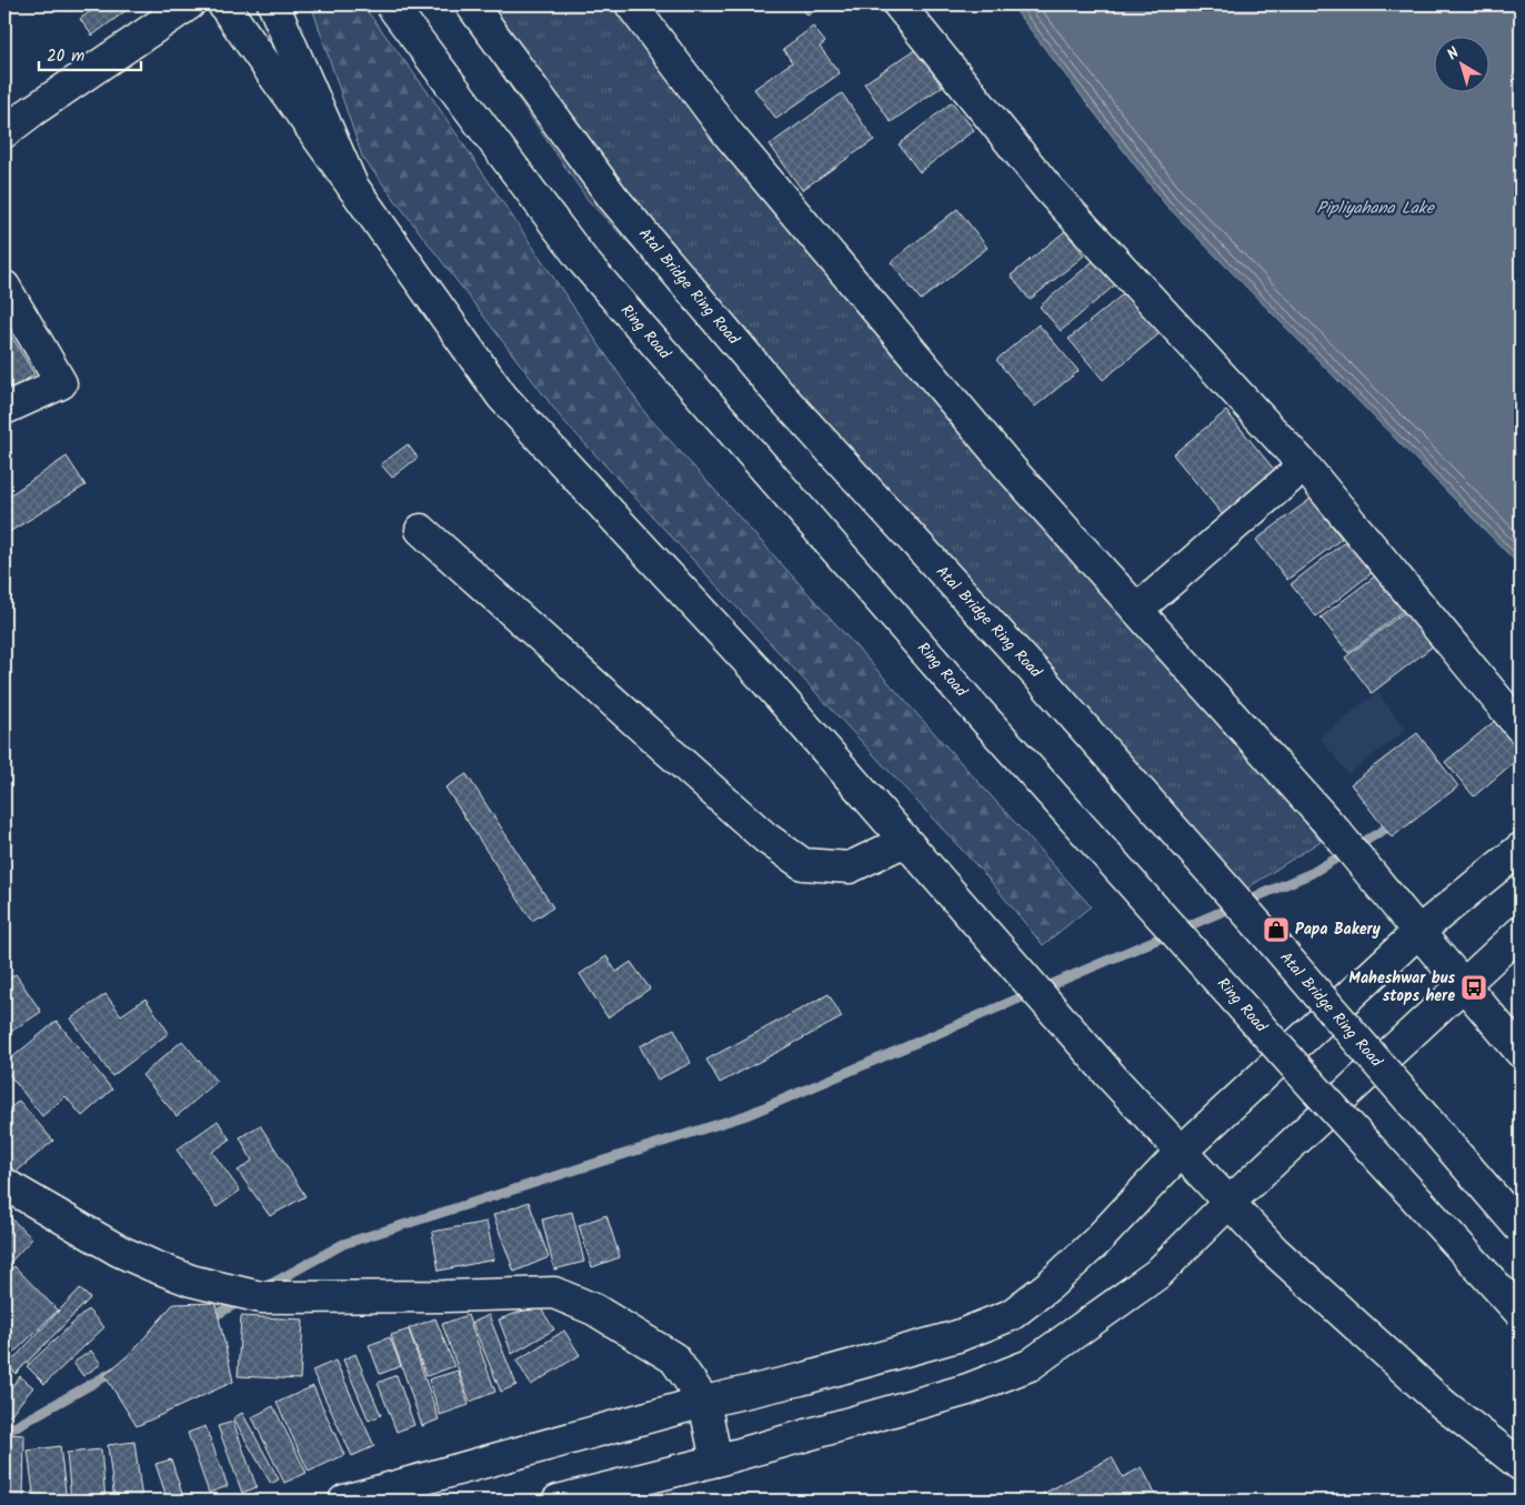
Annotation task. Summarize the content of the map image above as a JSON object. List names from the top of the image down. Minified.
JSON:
{"streets":{"street":["Atal Bridge Ring Road","Ring Road"]},"water":["Pipliyahana Lake"],"places":{"shop":["Papa Bakery"],"bus stop":["Maheshwar bus stops here"]},"scale_bar":"20 m","north":"top left"}
